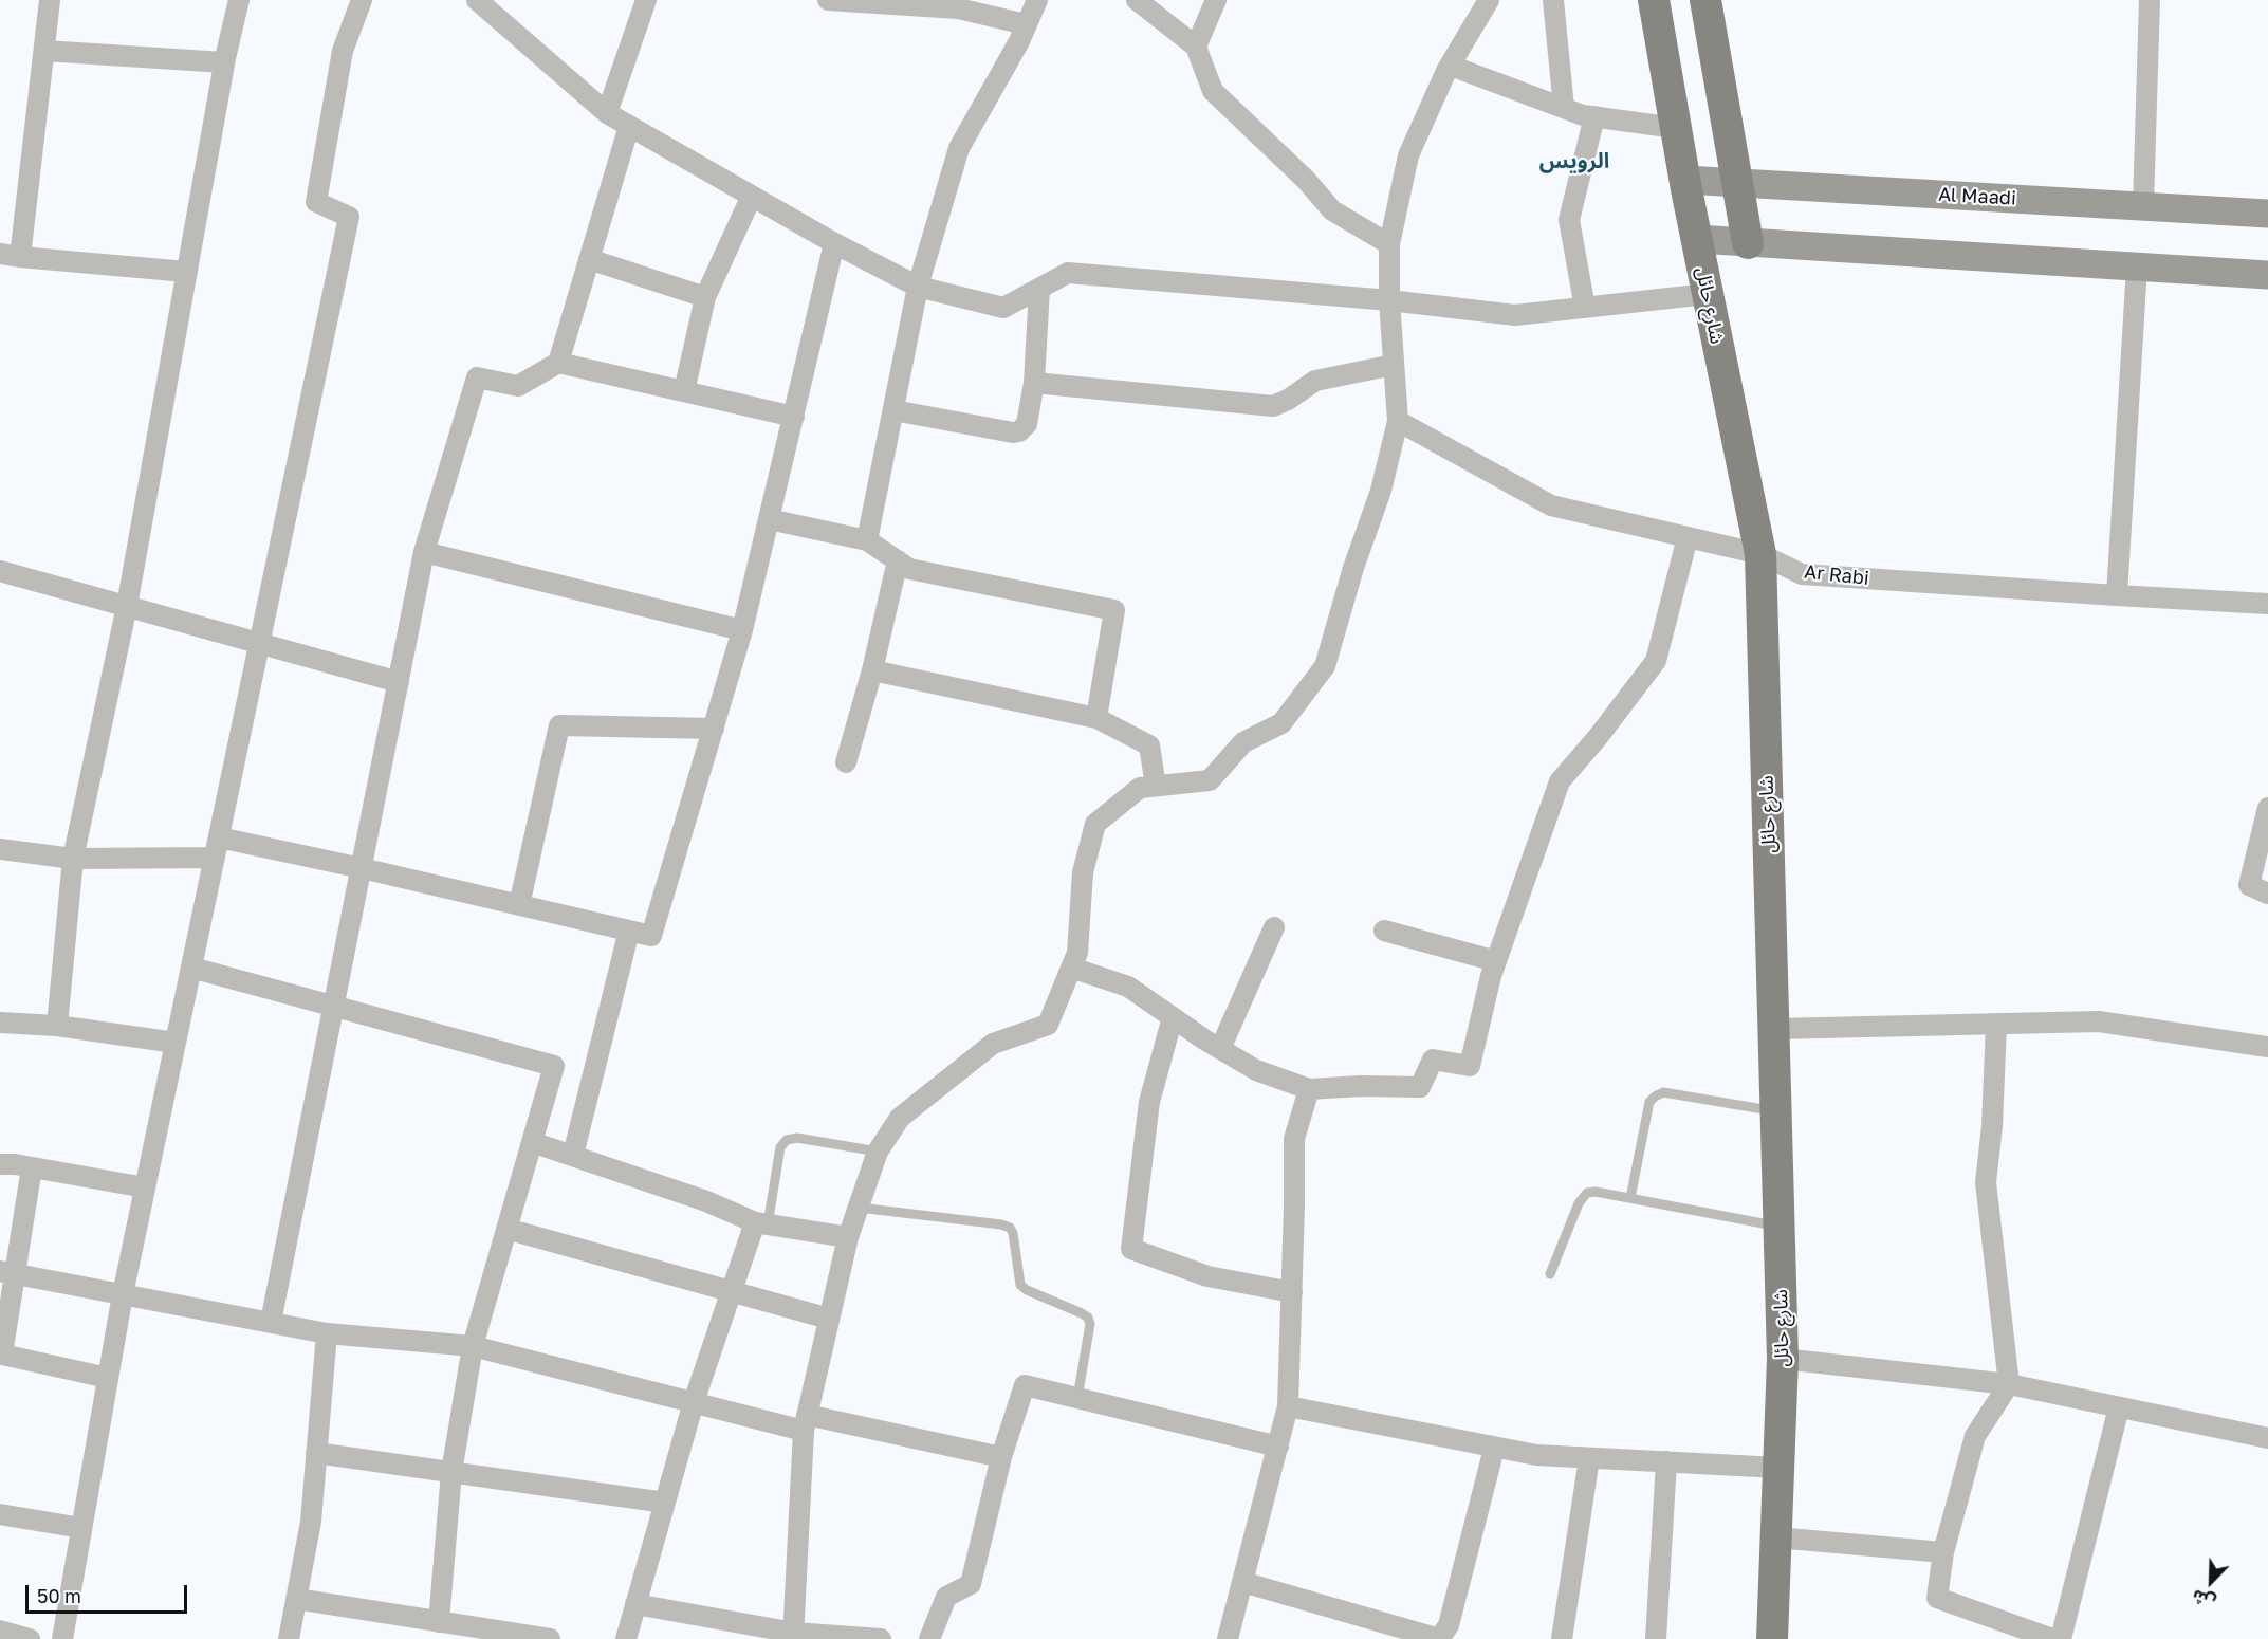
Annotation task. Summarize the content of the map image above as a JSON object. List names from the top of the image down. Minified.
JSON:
{"streets":{"main road":["شارع حائل"],"street":["Al Maadi","Ar Rabi"]},"crossings":[["Al Maadi","شارع حائل"],["شارع حائل","Ar Rabi"]],"districts":["الرويس"],"scale_bar":"50 m","north":"bottom left"}
